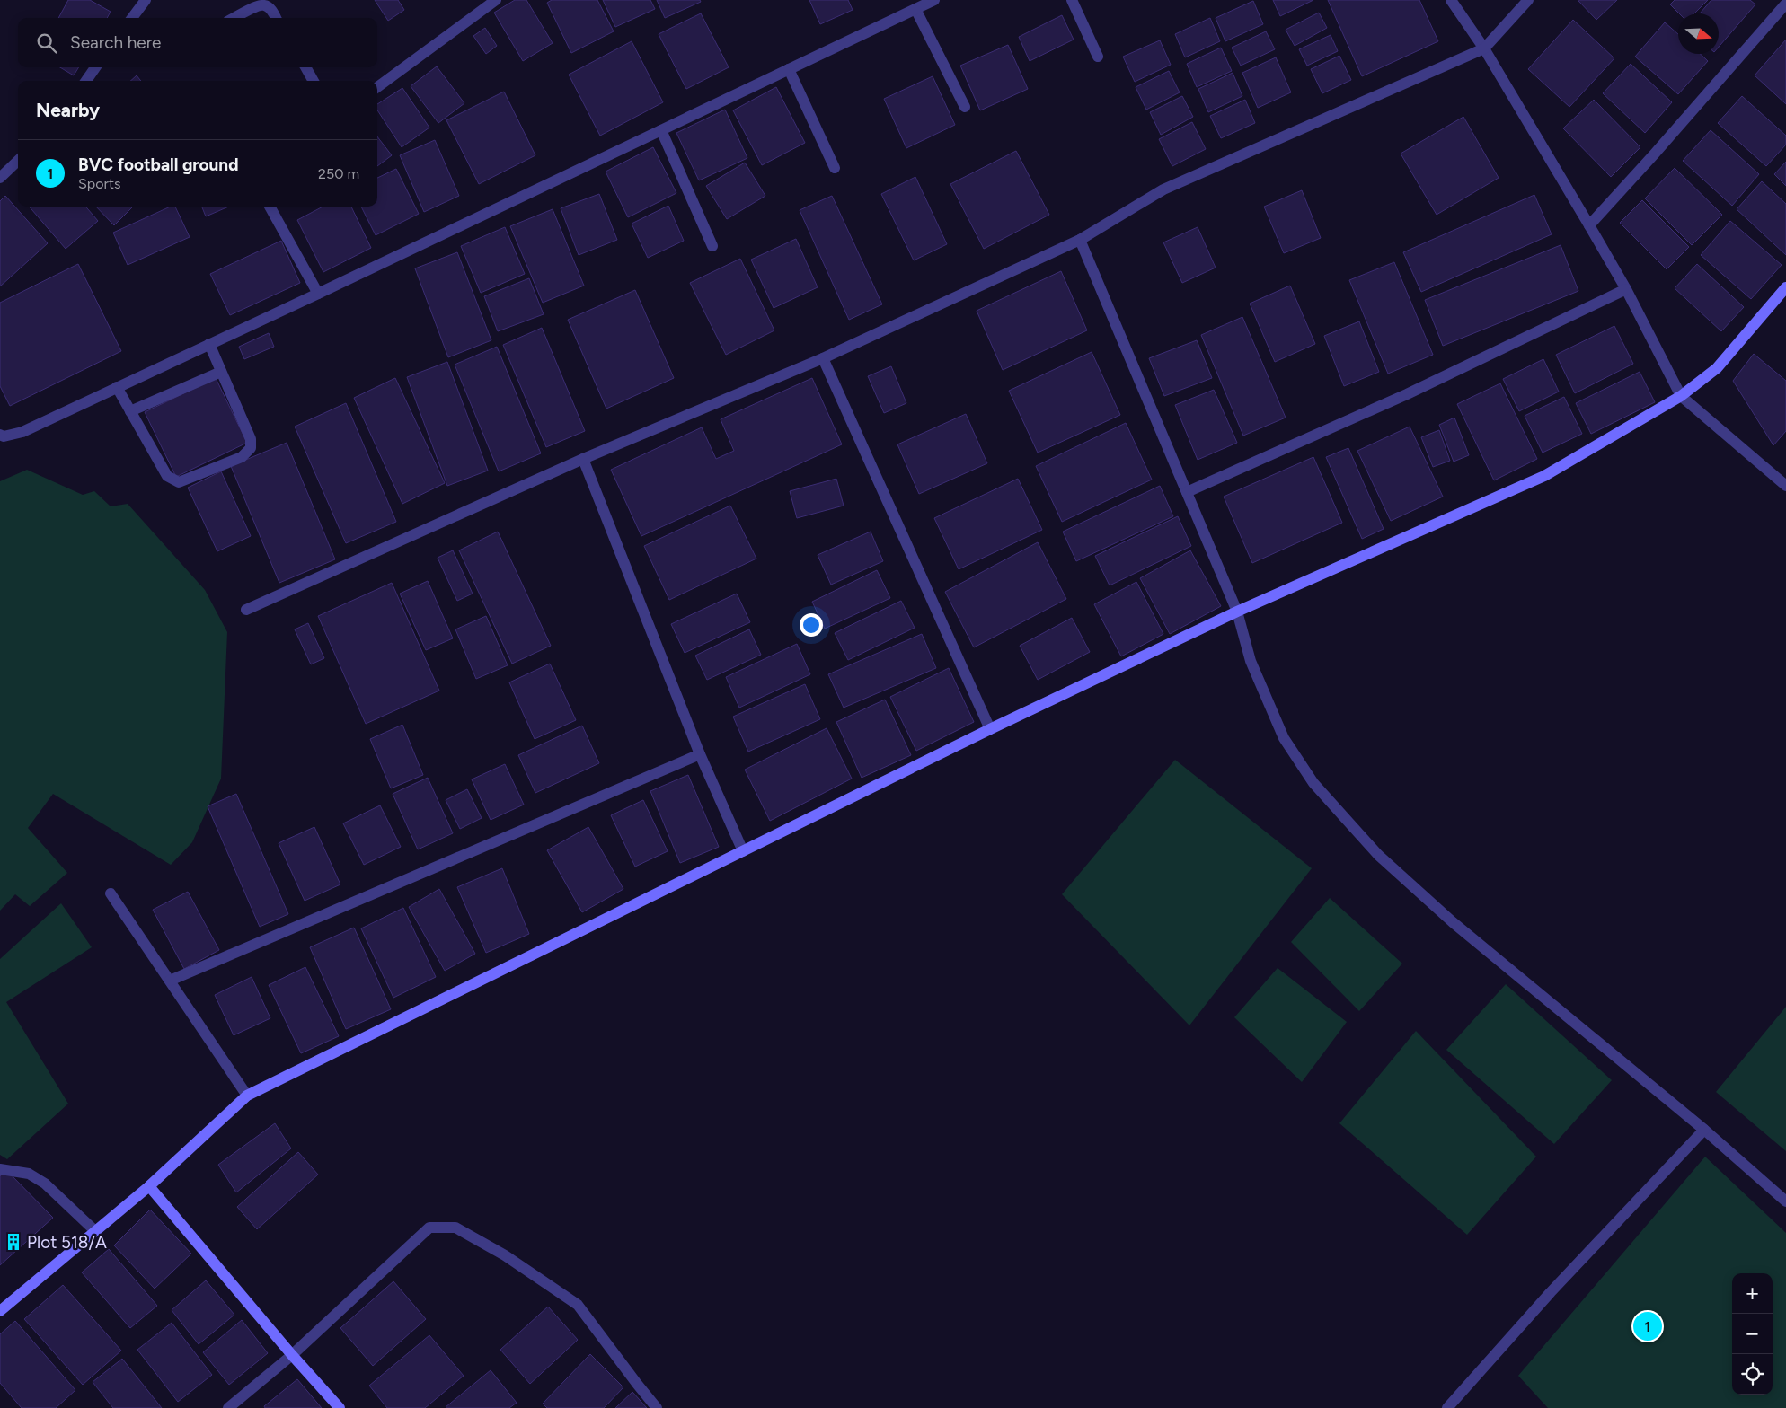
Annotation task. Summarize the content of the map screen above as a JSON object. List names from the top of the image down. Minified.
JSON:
{"places":{"building":["Plot 518/A"]},"north":"right","page":{"search":"Search here","heading":"Nearby","list":[{"mark":"1","name":"BVC football ground","note":"Sports","value":"250 m"}],"map_buttons":["+","−"],"pins":"1"}}
